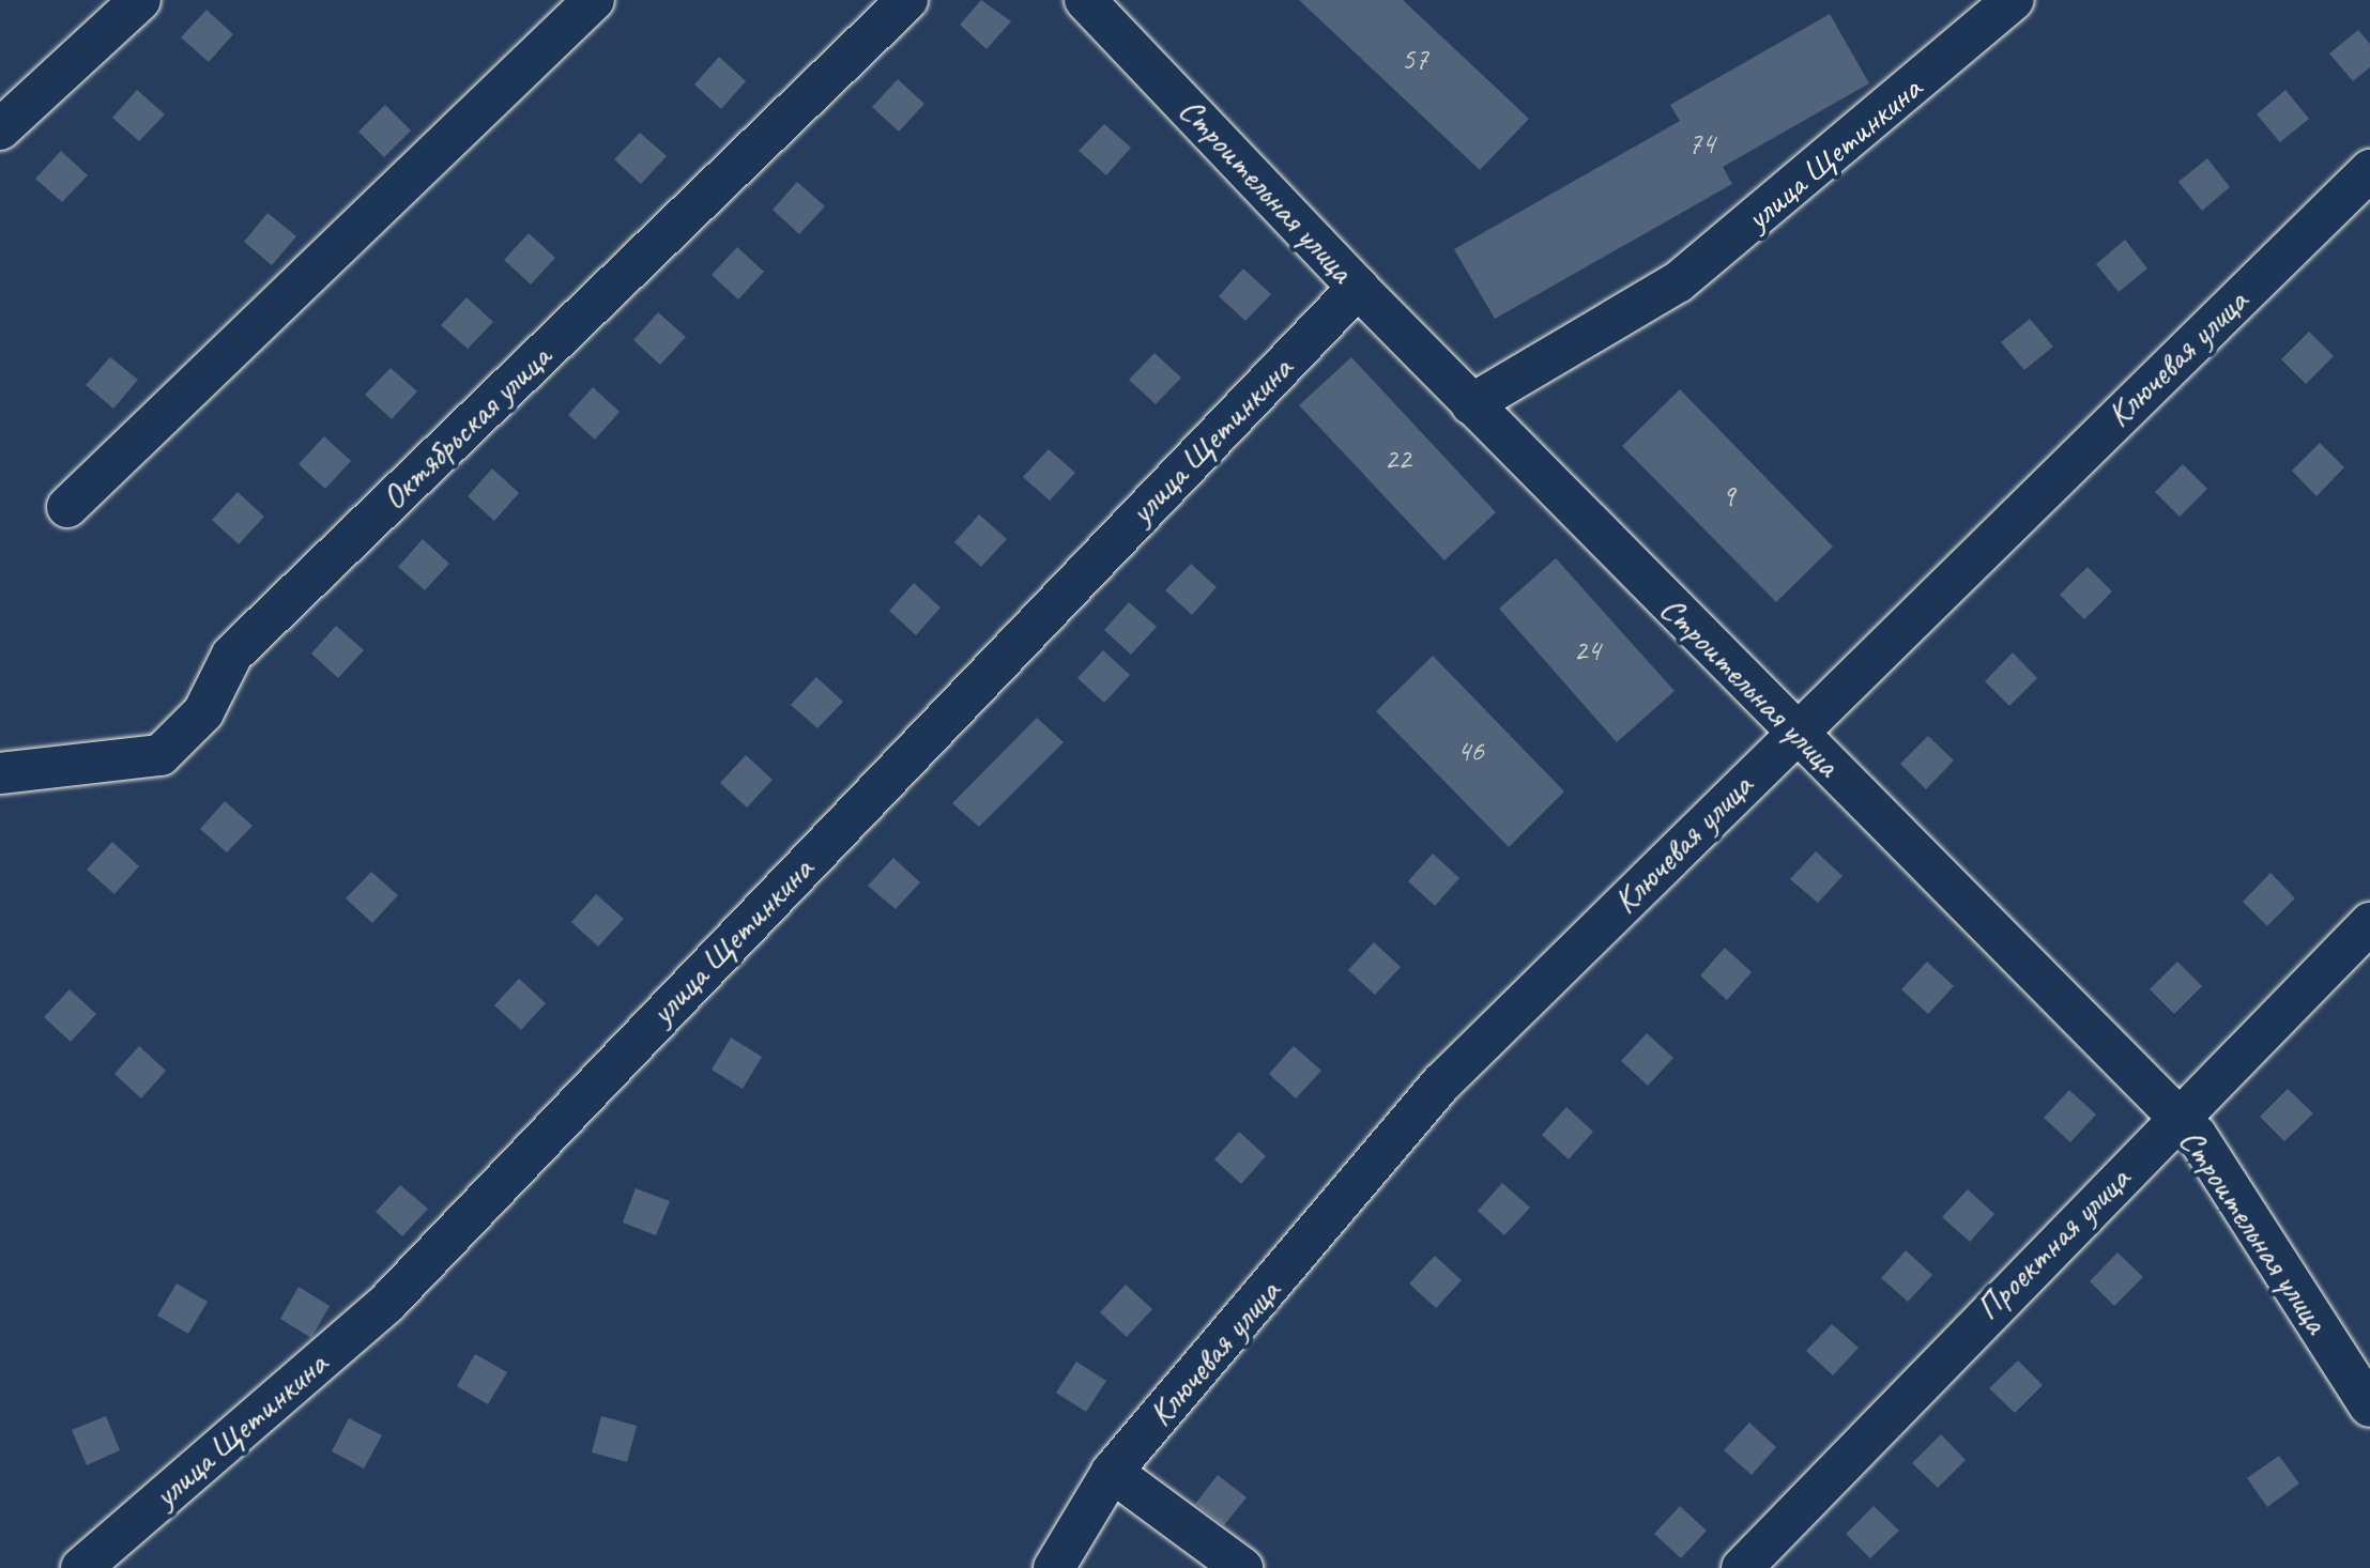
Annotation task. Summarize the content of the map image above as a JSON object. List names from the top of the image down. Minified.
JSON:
{"streets":{"street":["улица Щетинкина","Строительная улица","Ключевая улица","Октябрьская улица","Проектная улица"]},"crossings":[["улица Щетинкина","Строительная улица"],["Строительная улица","Ключевая улица"],["Строительная улица","Проектная улица"]],"house_numbers":["57","74","22","9","24","46"]}
